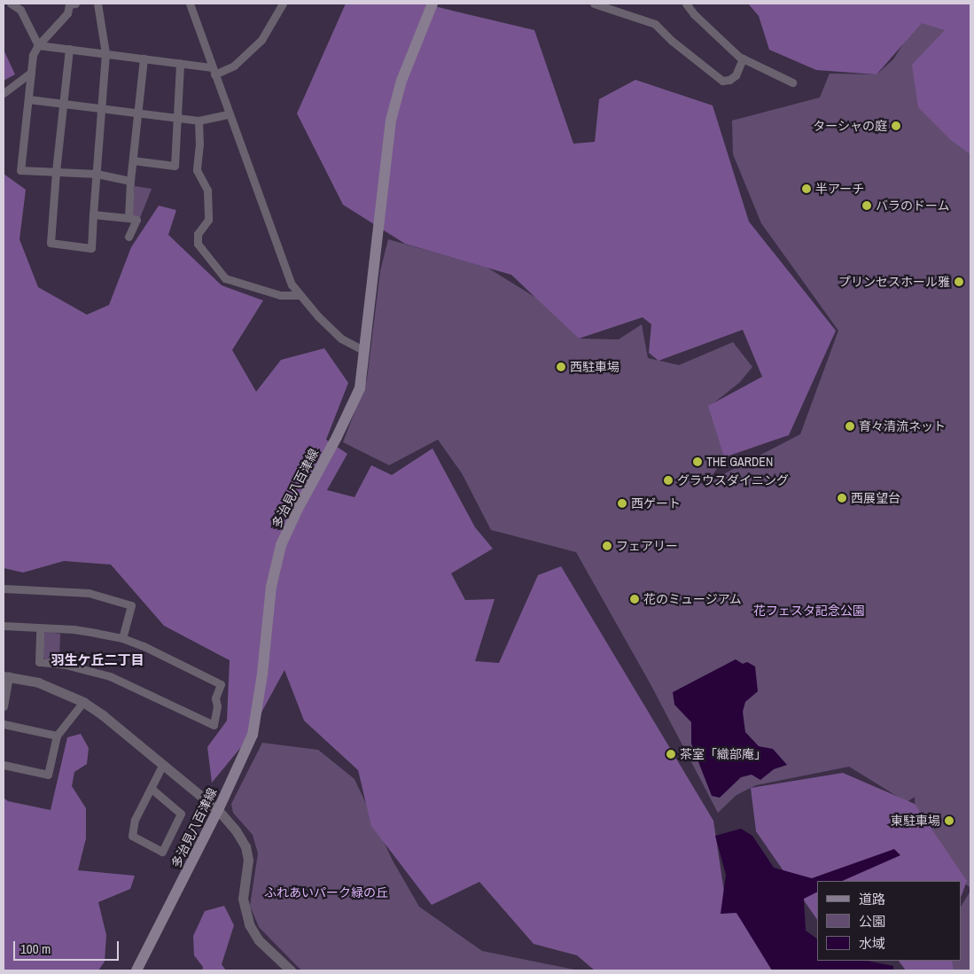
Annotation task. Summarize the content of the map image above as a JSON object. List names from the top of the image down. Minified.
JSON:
{"streets":{"main road":["多治見八百津線"]},"districts":["羽生ケ丘二丁目"],"parks":["花フェスタ記念公園","ふれあいパーク緑の丘"],"places":["ターシャの庭","半アーチ","バラのドーム","プリンセスホール雅","西駐車場","育々清流ネット","THE GARDEN","グラウスダイニング","西展望台","西ゲート","フェアリー","花のミュージアム","茶室「織部庵」","東駐車場"],"legend":["道路","公園","水域"],"scale_bar":"100 m"}
